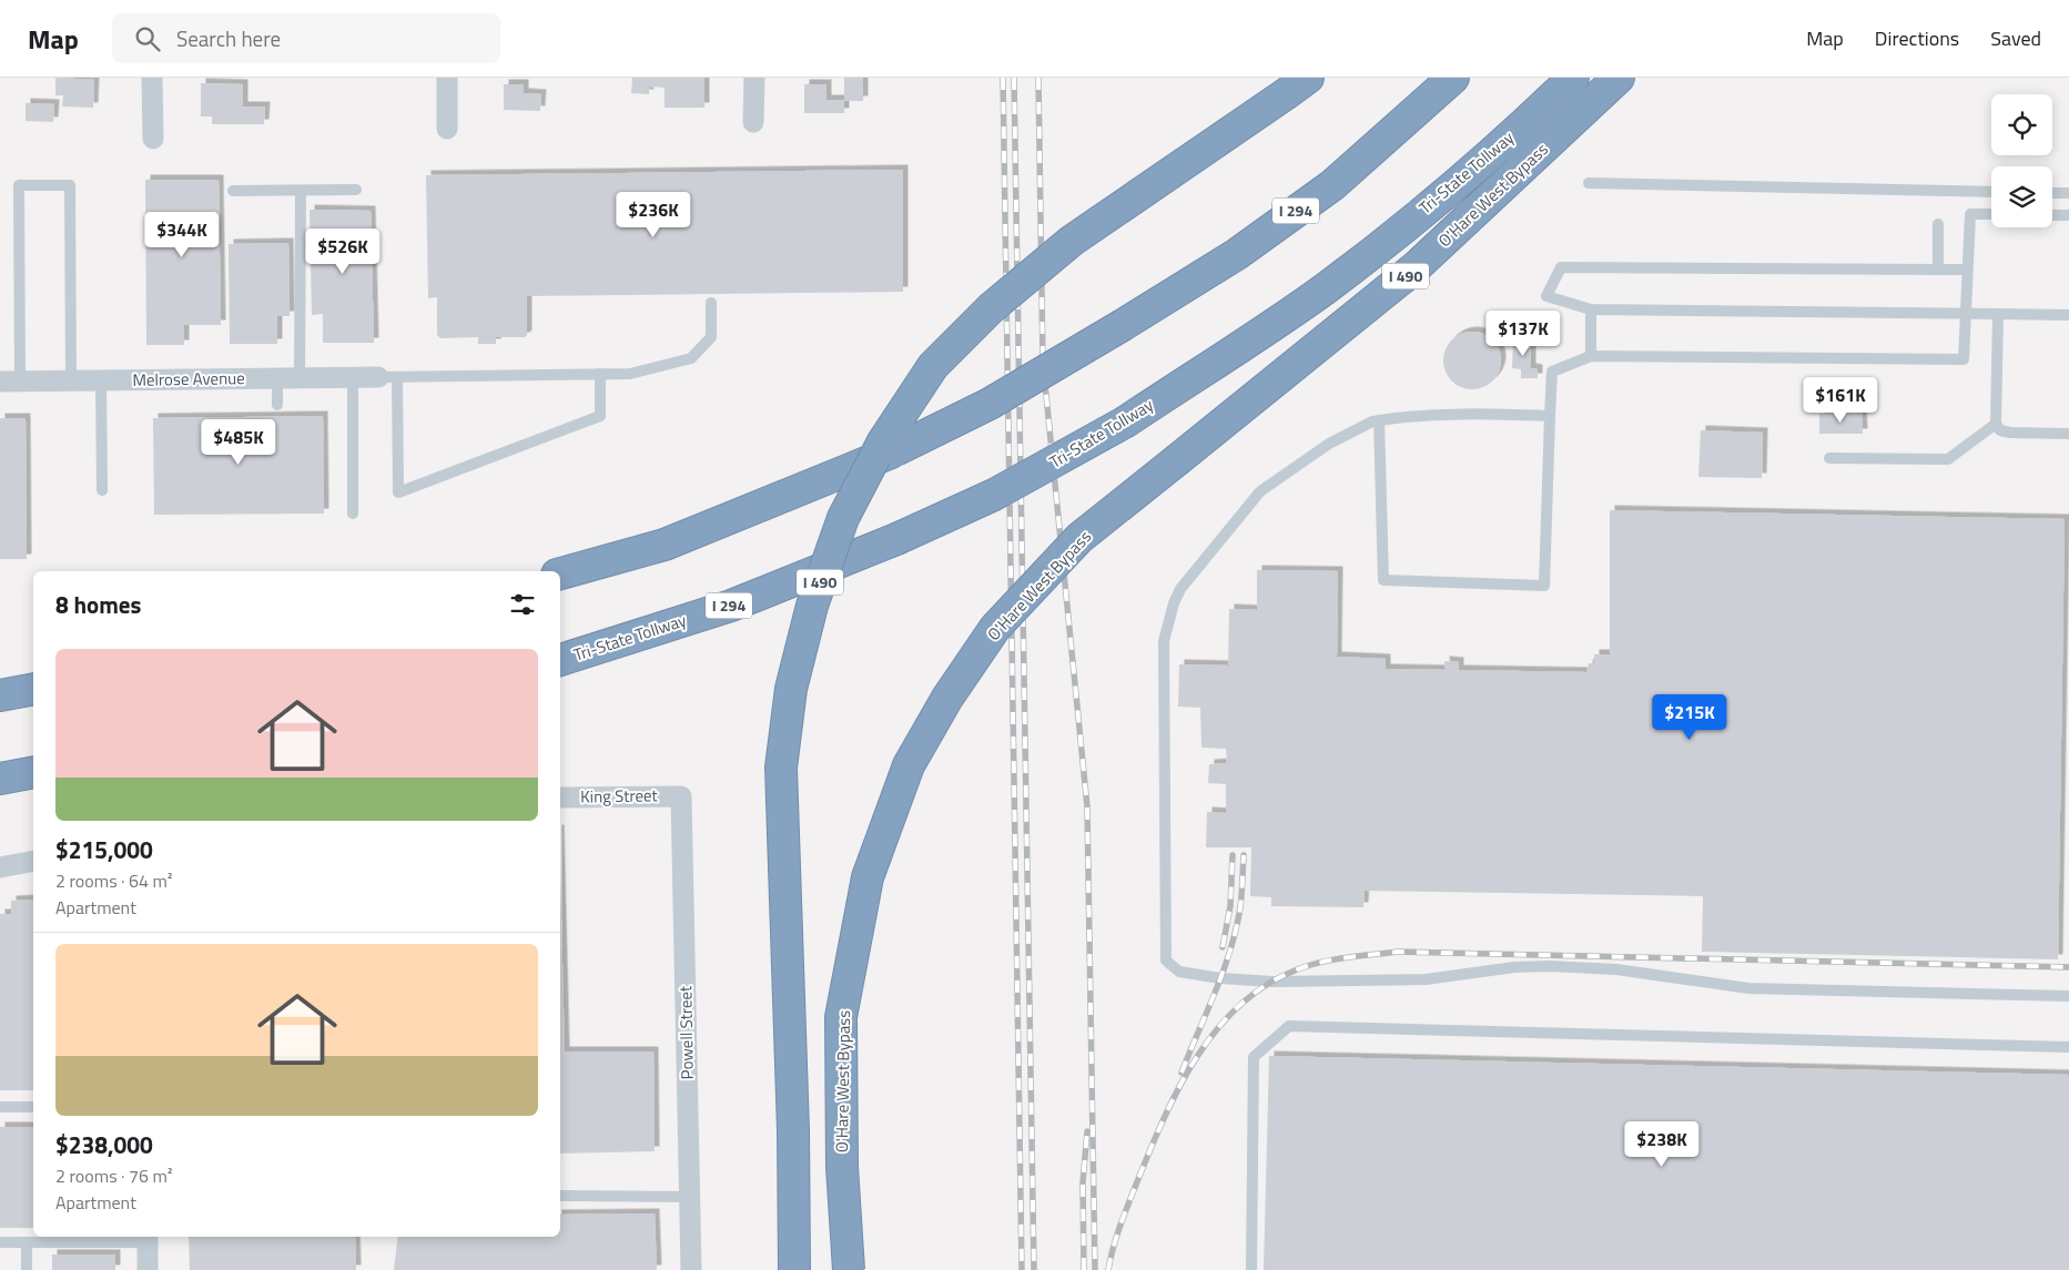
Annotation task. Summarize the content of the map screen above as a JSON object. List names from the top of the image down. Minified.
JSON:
{"streets":{"highway":["Tri-State Tollway","O'Hare West Bypass","I 294","I 490"],"street":["Melrose Avenue","King Street","Powell Street"]},"crossings":[["King Street","Powell Street"]],"page":{"header":"Map","search":"Search here","nav":["Map","Directions","Saved"],"price":["$236K","$344K","$526K","$137K","$161K","$485K","$215K","$238K"],"heading":"8 homes","list":[{"name":"$215,000","note":"2 rooms · 64 m² · Apartment"},{"name":"$238,000","note":"2 rooms · 76 m² · Apartment"}]}}
